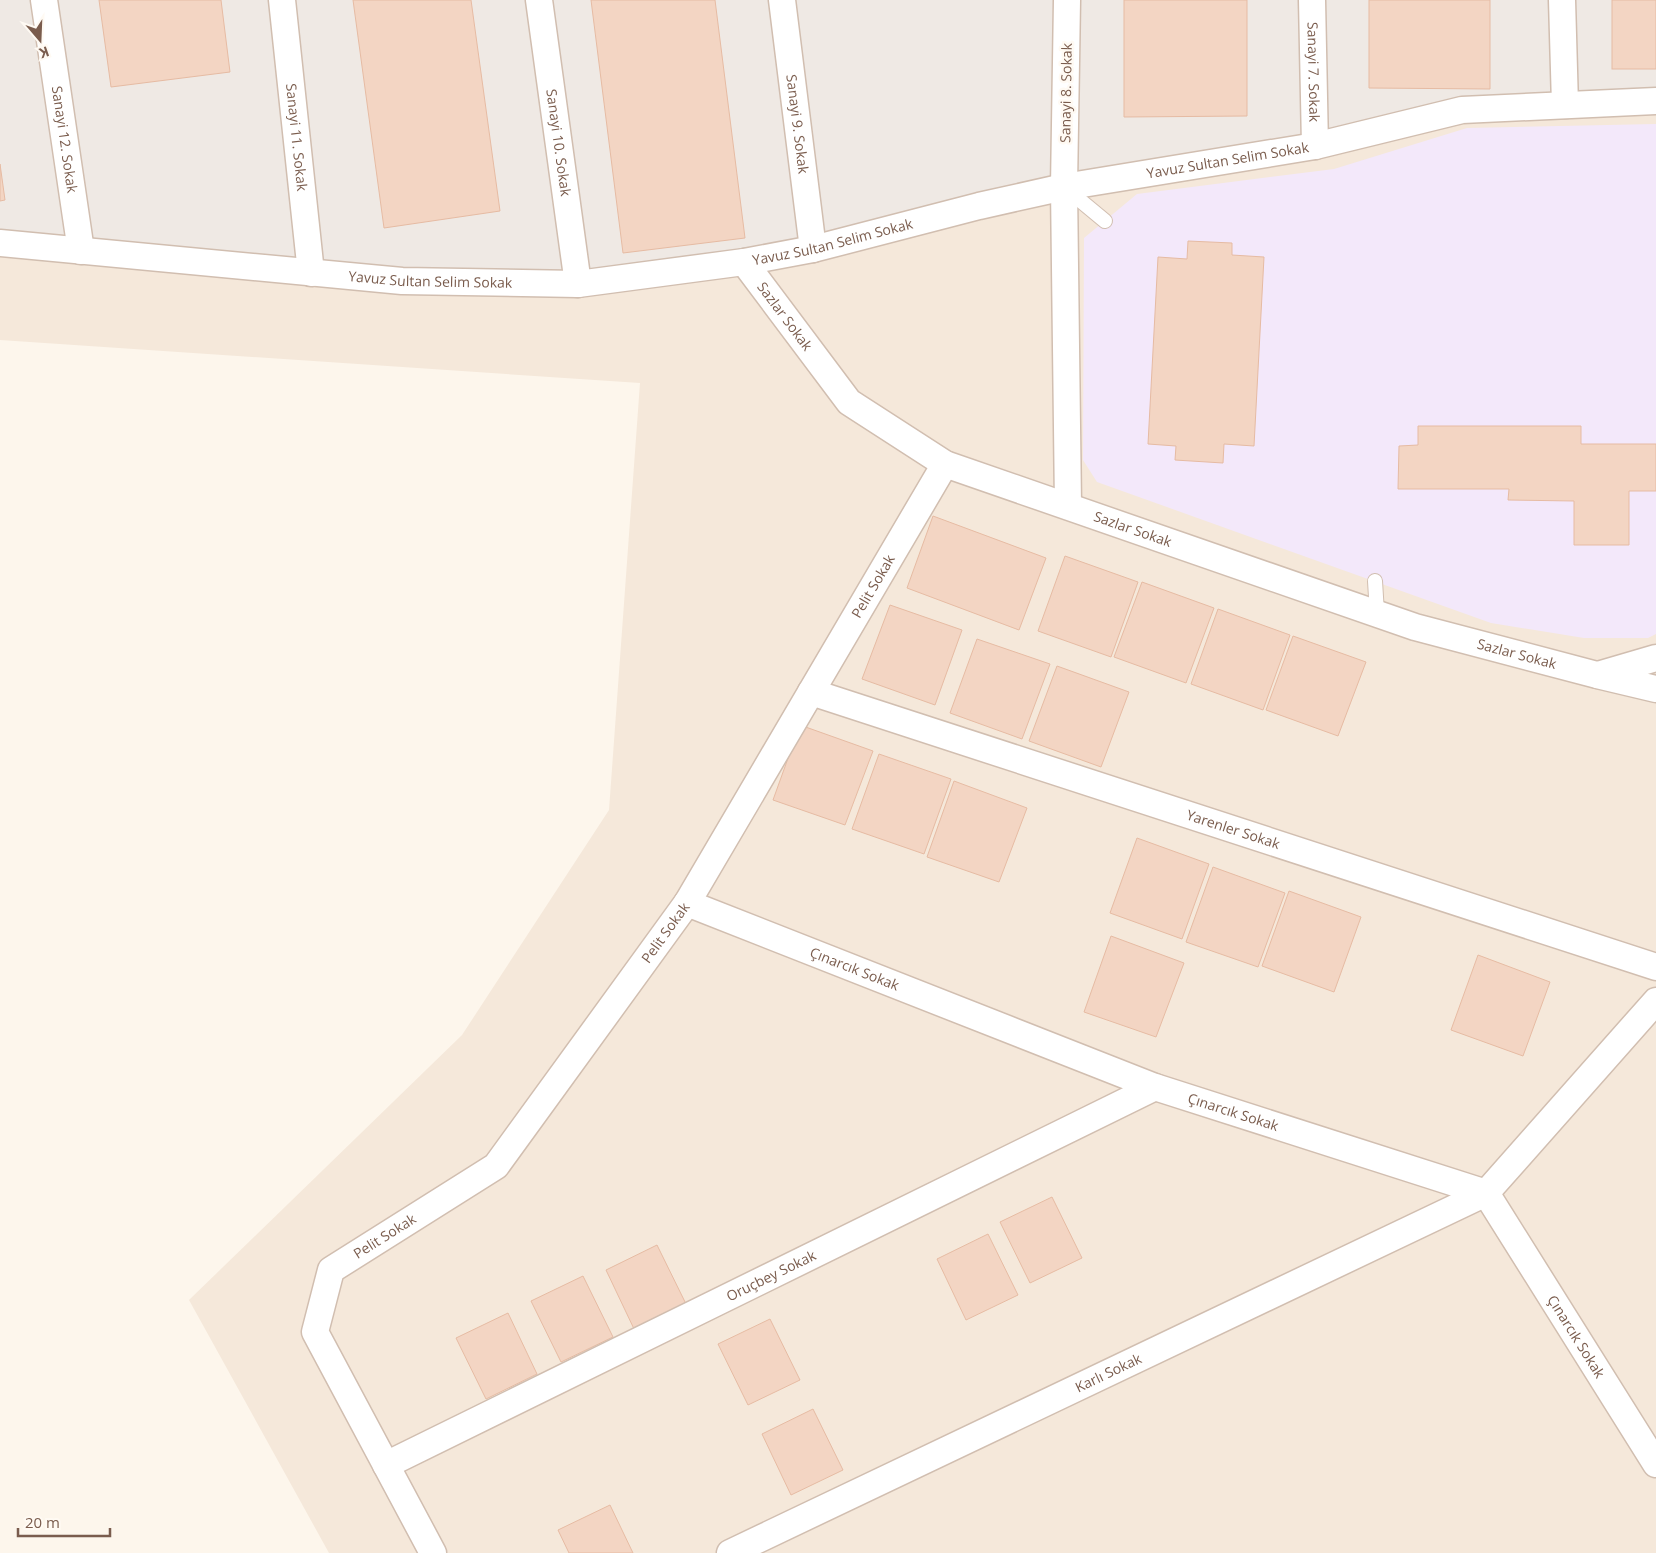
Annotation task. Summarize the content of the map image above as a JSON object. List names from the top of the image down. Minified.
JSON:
{"streets":{"street":["Sanayi 7. Sokak","Sanayi 8. Sokak","Sanayi 9. Sokak","Sanayi 11. Sokak","Sanayi 12. Sokak","Sanayi 10. Sokak","Yavuz Sultan Selim Sokak","Sazlar Sokak","Pelit Sokak","Yarenler Sokak","Çınarcık Sokak","Oruçbey Sokak","Karlı Sokak"]},"crossings":[["Sanayi 7. Sokak","Yavuz Sultan Selim Sokak"],["Sanayi 8. Sokak","Yavuz Sultan Selim Sokak"],["Sanayi 8. Sokak","Sazlar Sokak"],["Sanayi 9. Sokak","Yavuz Sultan Selim Sokak"],["Sanayi 11. Sokak","Yavuz Sultan Selim Sokak"],["Sanayi 12. Sokak","Yavuz Sultan Selim Sokak"],["Sanayi 10. Sokak","Yavuz Sultan Selim Sokak"],["Yavuz Sultan Selim Sokak","Sazlar Sokak"],["Sazlar Sokak","Pelit Sokak"],["Pelit Sokak","Yarenler Sokak"],["Pelit Sokak","Çınarcık Sokak"],["Pelit Sokak","Oruçbey Sokak"],["Çınarcık Sokak","Oruçbey Sokak"],["Çınarcık Sokak","Karlı Sokak"]],"scale_bar":"20 m","north":"bottom"}
